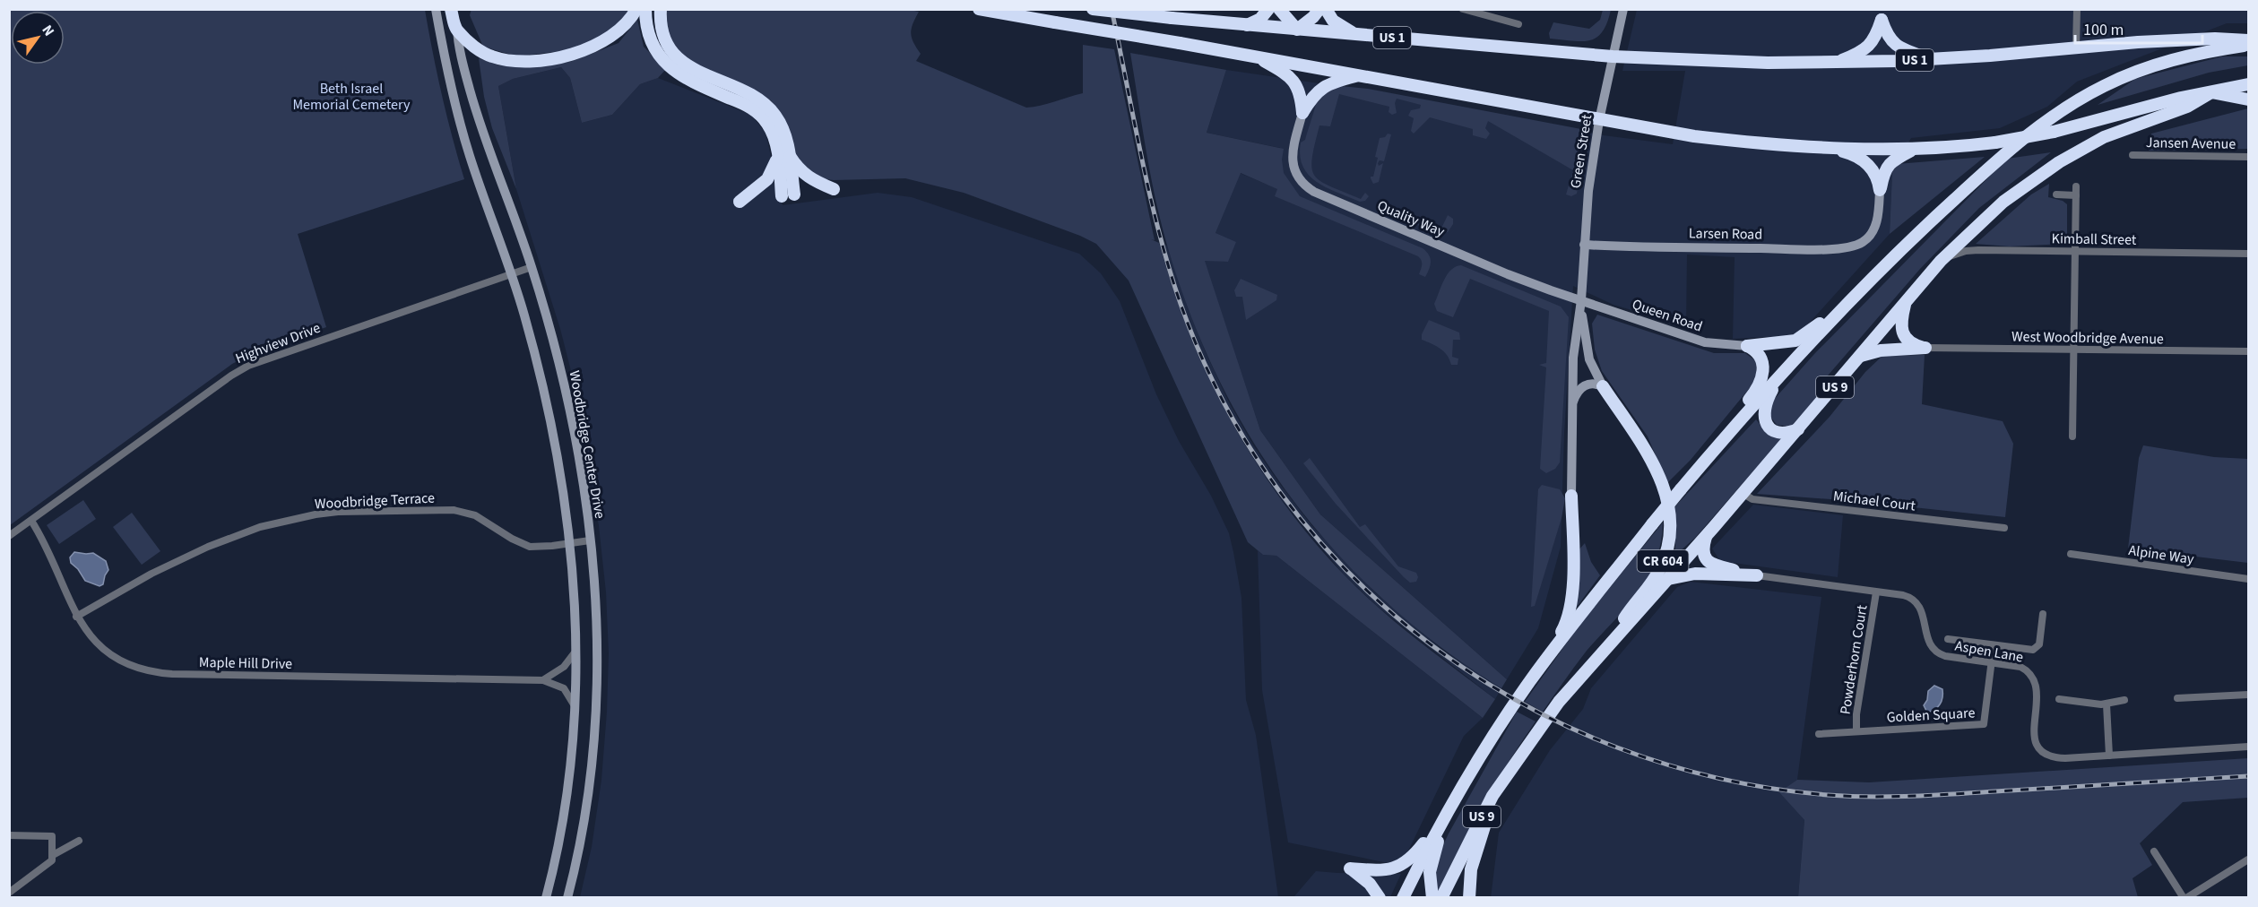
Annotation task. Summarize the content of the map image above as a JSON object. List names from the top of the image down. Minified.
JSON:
{"streets":{"highway":["US 1","US 9","CR 604"],"street":["Jansen Avenue","Green Street","Quality Way","Larsen Road","Kimball Street","Queen Road","West Woodbridge Avenue","Highview Drive","Woodbridge Center Drive","Woodbridge Terrace","Michael Court","Alpine Way","Aspen Lane","Powderhorn Court","Maple Hill Drive","Golden Square"]},"crossings":[["US 1","Green Street"],["Green Street","Quality Way"],["Green Street","Larsen Road"],["Green Street","Queen Road"],["Green Street","CR 604"],["Quality Way","Queen Road"],["Kimball Street","US 9"],["Highview Drive","Woodbridge Center Drive"],["Highview Drive","Maple Hill Drive"],["US 9","Michael Court"],["US 9","CR 604"],["Woodbridge Center Drive","Woodbridge Terrace"],["Woodbridge Terrace","Maple Hill Drive"],["Aspen Lane","Powderhorn Court"],["Aspen Lane","Golden Square"],["Powderhorn Court","Golden Square"]],"parks":["Beth Israel Memorial Cemetery"],"scale_bar":"100 m","north":"top right"}
